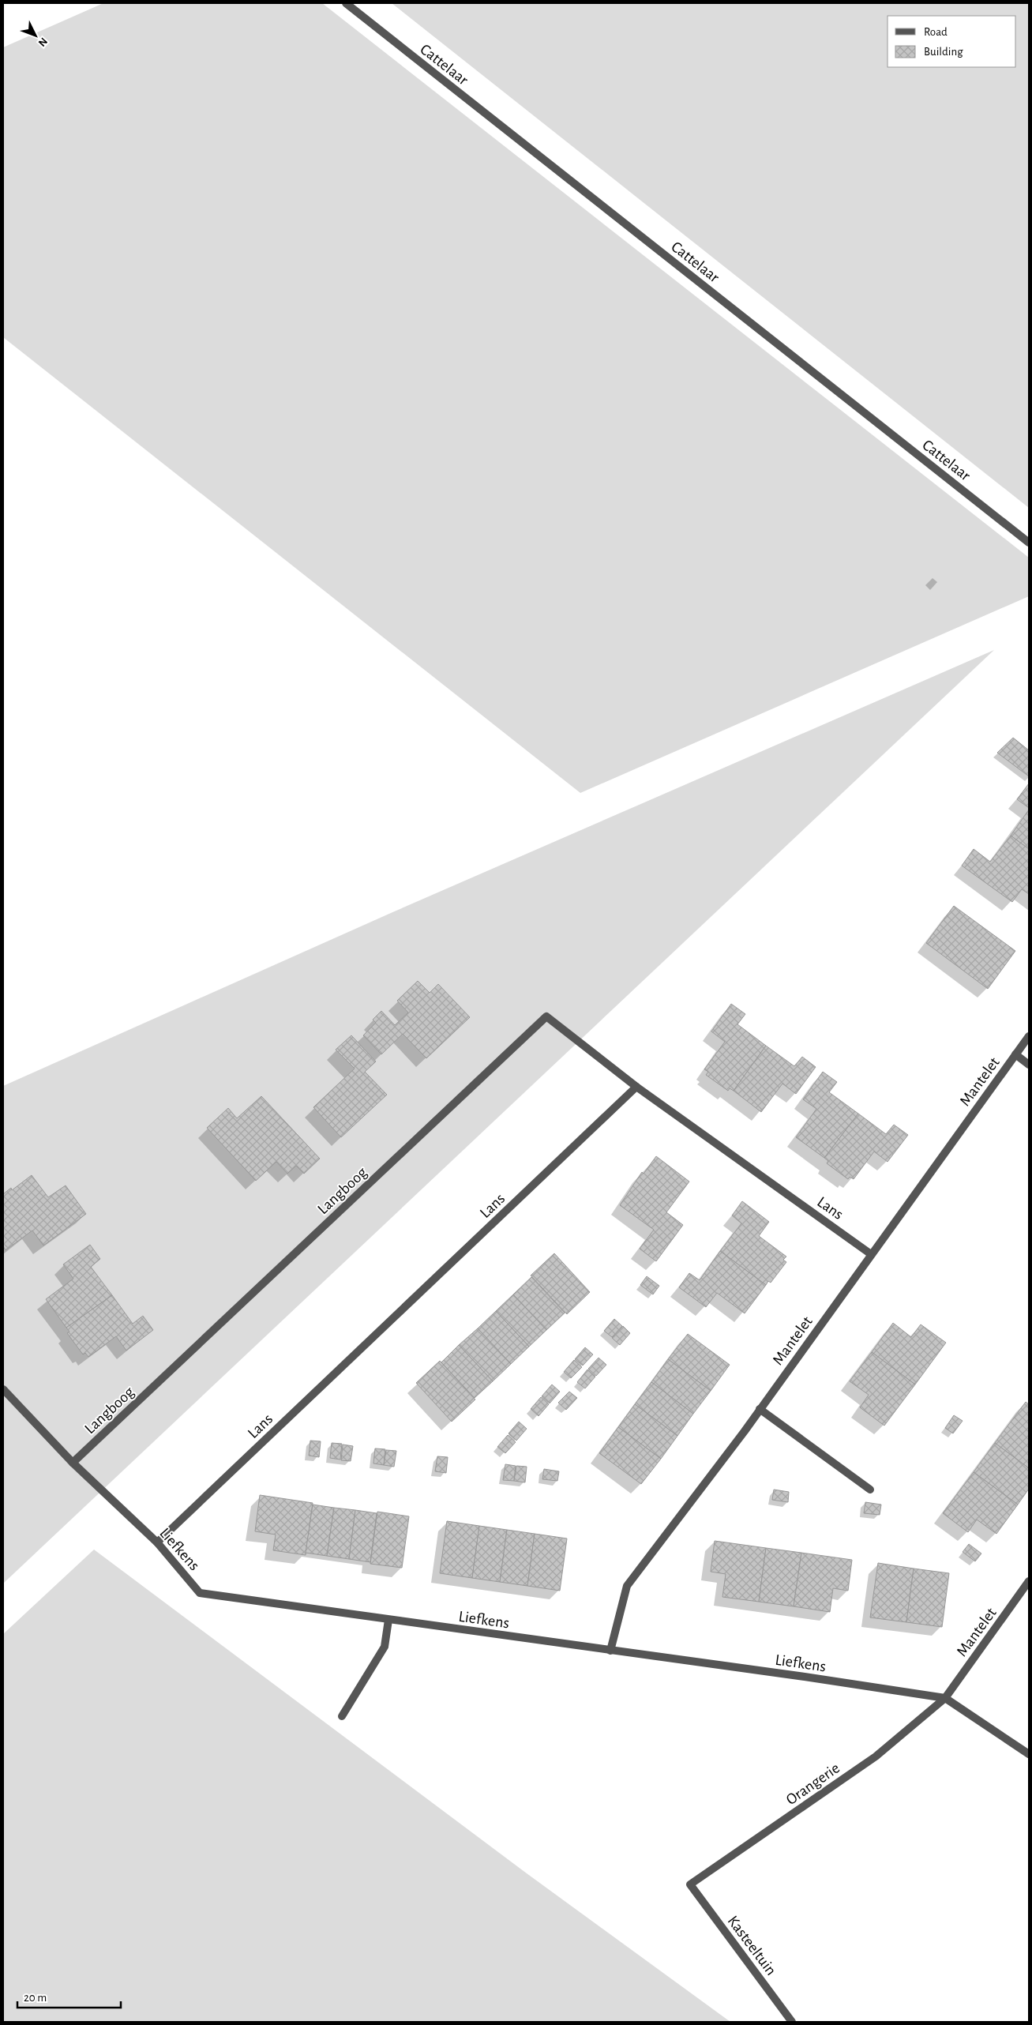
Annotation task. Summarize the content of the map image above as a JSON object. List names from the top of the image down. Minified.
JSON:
{"streets":{"street":["Cattelaar","Mantelet","Langboog","Lans","Liefkens","Orangerie","Kasteeltuin"]},"crossings":[["Mantelet","Lans"],["Mantelet","Liefkens"],["Mantelet","Orangerie"],["Langboog","Lans"],["Langboog","Liefkens"],["Lans","Liefkens"],["Liefkens","Orangerie"],["Orangerie","Kasteeltuin"]],"legend":["Road","Building"],"scale_bar":"20 m","north":"bottom right"}
